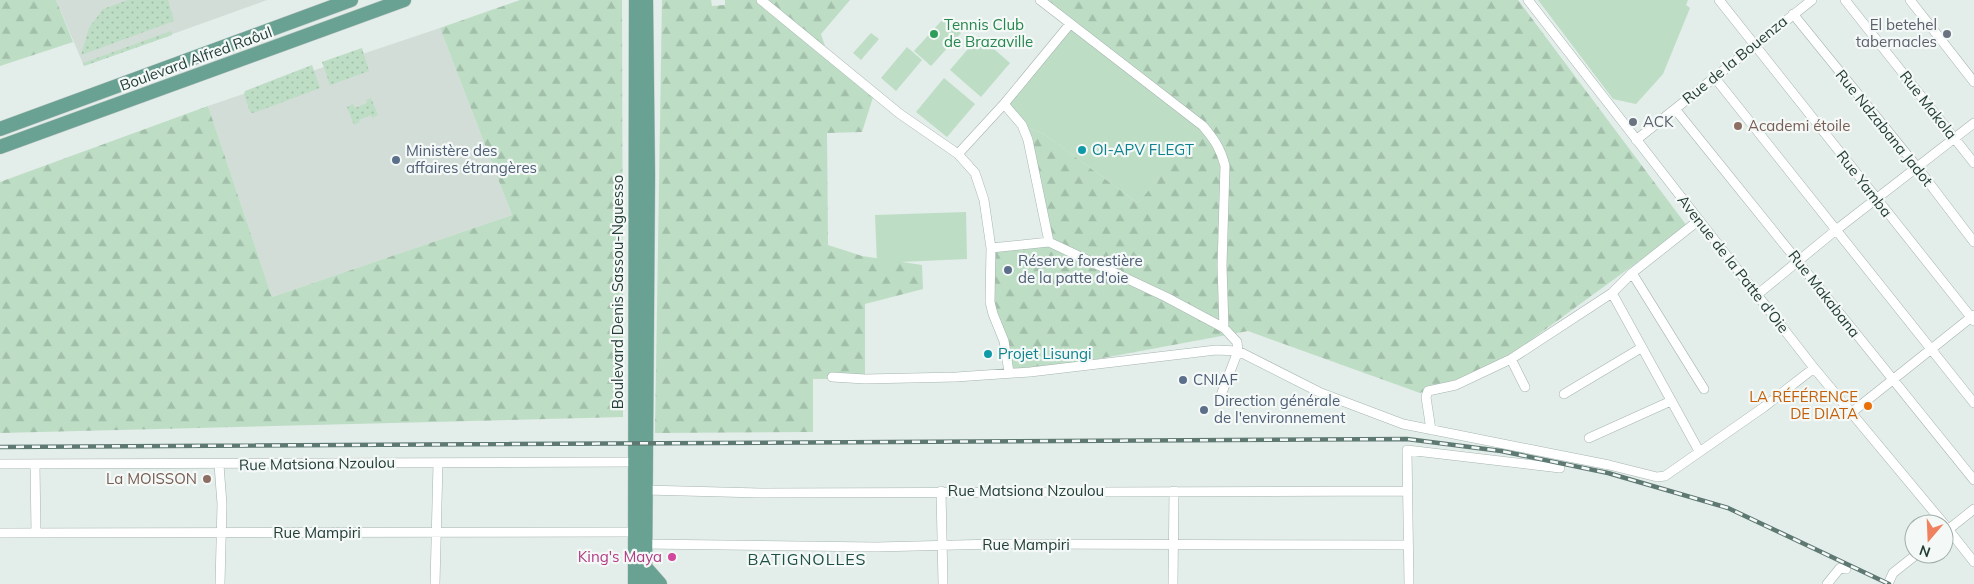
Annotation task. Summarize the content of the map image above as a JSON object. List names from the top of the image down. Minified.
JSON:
{"streets":{"main road":["Boulevard Alfred Raôul","Boulevard Denis Sassou-Nguesso"],"street":["Rue de la Bouenza","Rue Makola","Rue Ndzabana Jadot","Rue Yamba","Avenue de la Patte d'Oie","Rue Makabana","Rue Matsiona Nzoulou","Rue Mampiri"]},"crossings":[["Rue de la Bouenza","Rue Ndzabana Jadot"],["Rue de la Bouenza","Rue Yamba"],["Rue de la Bouenza","Avenue de la Patte d'Oie"],["Rue de la Bouenza","Rue Makabana"],["Boulevard Denis Sassou-Nguesso","Rue Matsiona Nzoulou"],["Boulevard Denis Sassou-Nguesso","Rue Mampiri"]],"districts":["BATIGNOLLES"],"places":["Tennis Club de Brazaville","El betehel tabernacles","ACK","Academi étoile","OI-APV FLEGT","Ministère des affaires étrangères","Réserve forestière de la patte d'oie","Projet Lisungi","CNIAF","LA RÉFÉRENCE DE DIATA","Direction générale de l'environnement","La MOISSON","King's Maya"],"north":"bottom"}
